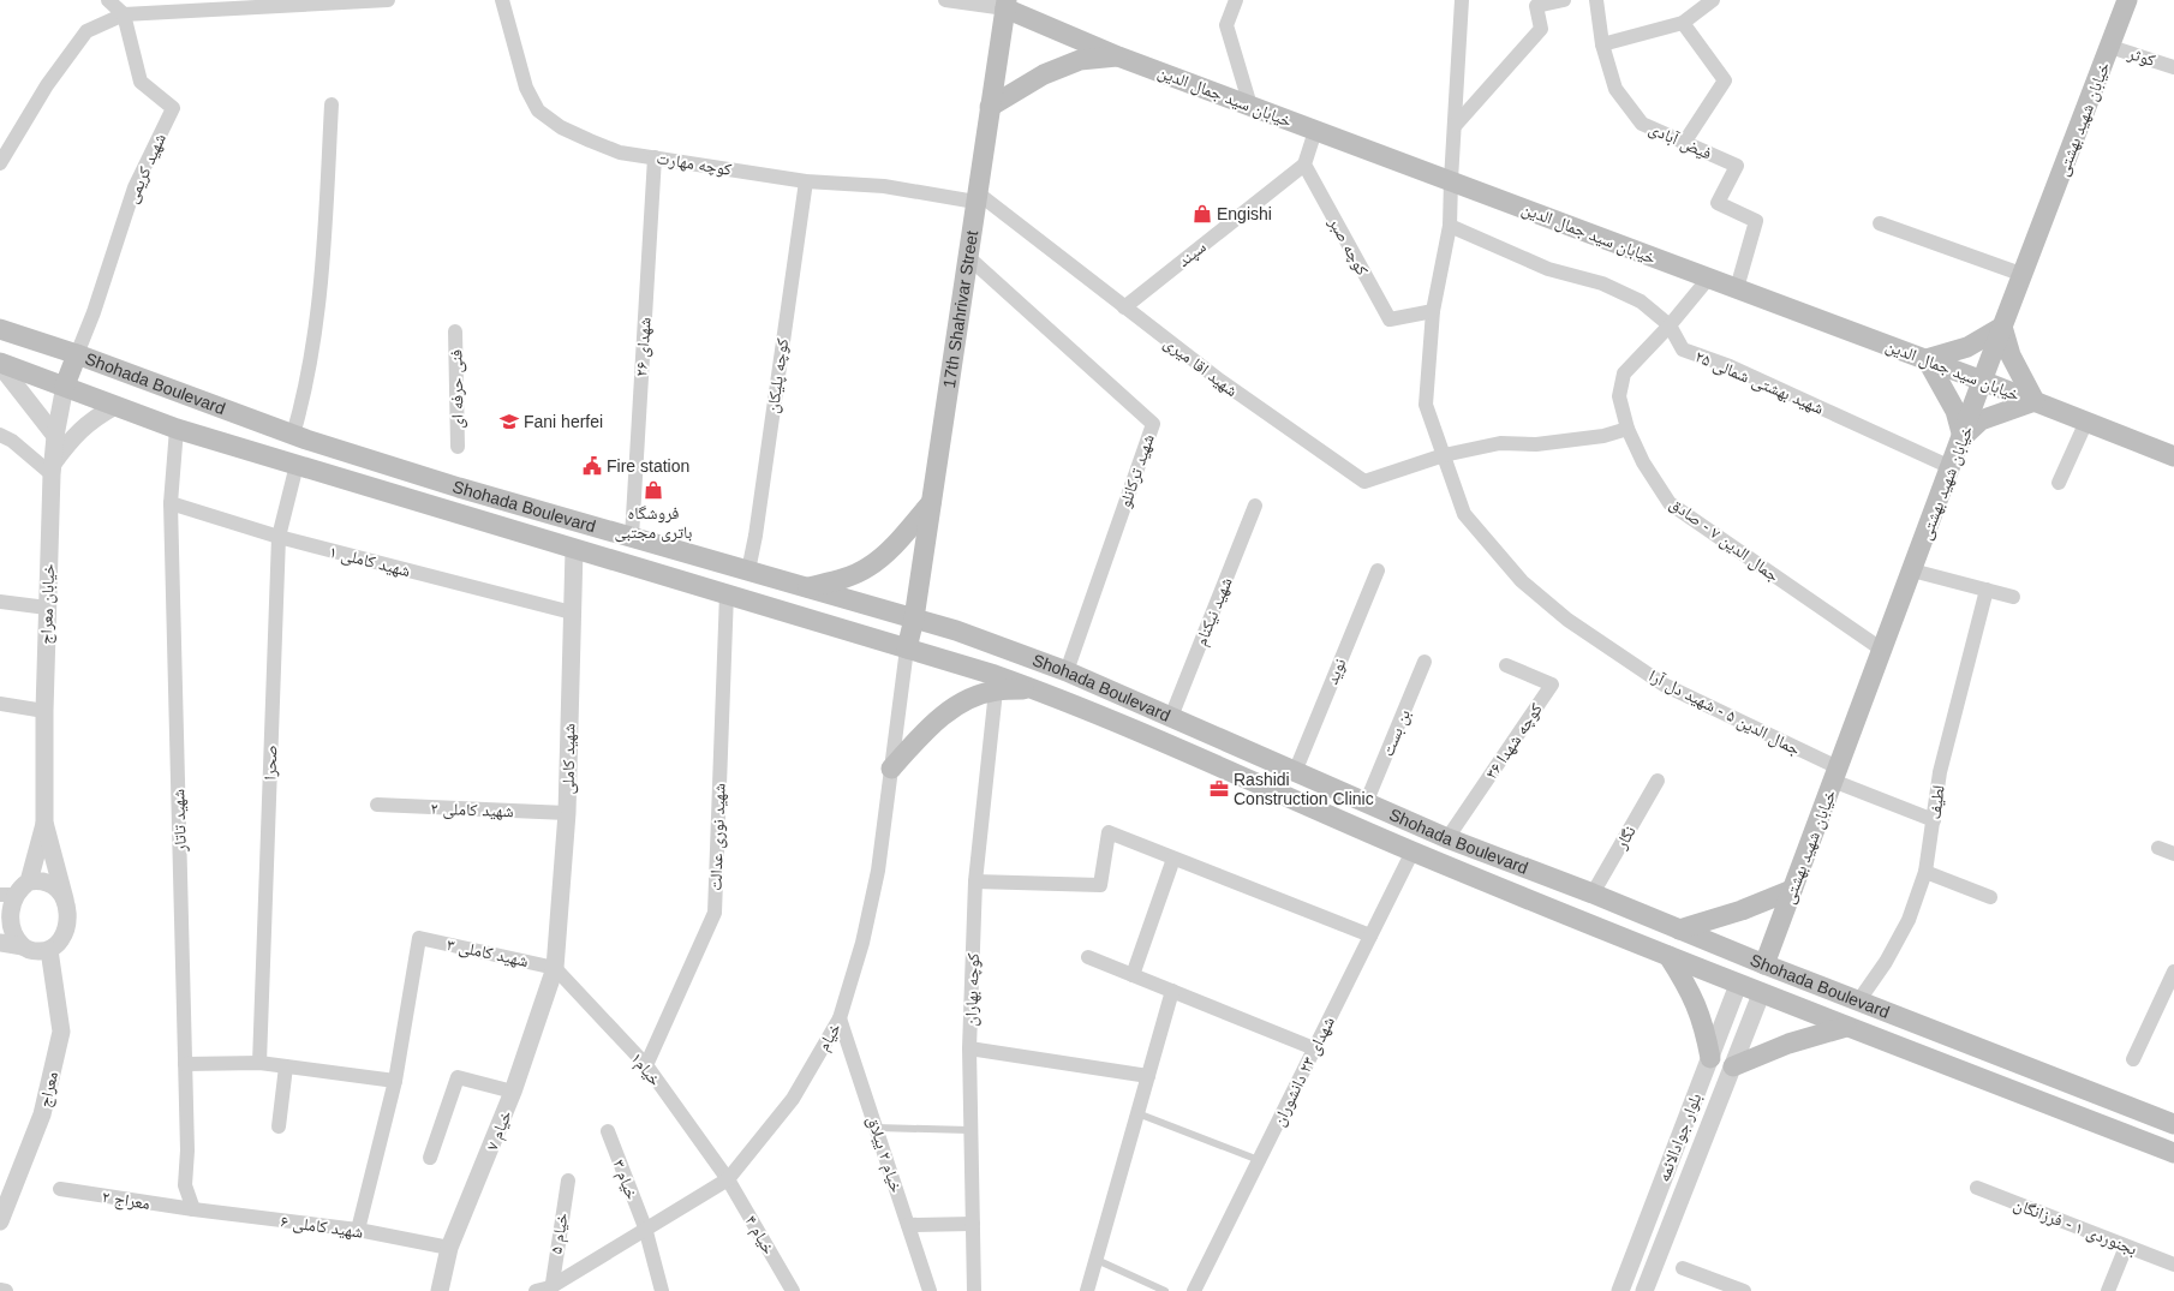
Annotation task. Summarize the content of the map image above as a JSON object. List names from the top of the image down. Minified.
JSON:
{"streets":{"main road":["خیابان سید جمال الدین","خیابان شهید بهشتی","17th Shahrivar Street","Shohada Boulevard"],"street":["کوثر","فیض آبادی","کوچه مهارت","شهید کریمی","کوچه صبر","سپند","شهدای ۲۶","شهید اقا میری","کوچه پلیکان","۲۵ شهید بهشتی شمالی","فنی حرفه ای","شهید ترکانلو","جمال الدین ۷ - صادق","شهید کاملی ۱","خیابان معراج","شهید نیکنام","نوید","جمال الدین ۵ - شهید دل آرا","بن بست","کوچه شهدا ۳۶","شهید کاملی","صحرا","لطیف","شهید کاملی ۲","شهید تاتار","شهید نوری عدالت","نگار","شهید کاملی ۳","کوچه بهاران","خیام","خیام۱","شهدای ۲۳ دانشوران","معراج","خیام ۷","بلوار جوادالائمه","خیام ۲ ییلاق","خیام ۳","معراج ۲","شهید کاملی ۶","بجنوردی ۱ - فرزانگان","خیام ۵","خیام ۴"]},"crossings":[["کوثر","خیابان شهید بهشتی"],["خیابان سید جمال الدین","خیابان شهید بهشتی"],["خیابان سید جمال الدین","فیض آبادی"],["خیابان سید جمال الدین","17th Shahrivar Street"],["خیابان سید جمال الدین","جمال الدین ۷ - صادق"],["خیابان سید جمال الدین","جمال الدین ۵ - شهید دل آرا"],["خیابان شهید بهشتی","۲۵ شهید بهشتی شمالی"],["خیابان شهید بهشتی","Shohada Boulevard"],["خیابان شهید بهشتی","جمال الدین ۷ - صادق"],["خیابان شهید بهشتی","جمال الدین ۵ - شهید دل آرا"],["خیابان شهید بهشتی","بلوار جوادالائمه"],["کوچه مهارت","17th Shahrivar Street"],["کوچه مهارت","شهدای ۲۶"],["کوچه مهارت","شهید اقا میری"],["کوچه مهارت","کوچه پلیکان"],["شهید کریمی","Shohada Boulevard"],["کوچه صبر","سپند"],["کوچه صبر","جمال الدین ۵ - شهید دل آرا"],["سپند","شهید اقا میری"],["17th Shahrivar Street","شهید اقا میری"],["17th Shahrivar Street","Shohada Boulevard"],["17th Shahrivar Street","شهید ترکانلو"],["17th Shahrivar Street","خیام"],["شهدای ۲۶","Shohada Boulevard"],["شهید اقا میری","جمال الدین ۵ - شهید دل آرا"],["کوچه پلیکان","Shohada Boulevard"],["۲۵ شهید بهشتی شمالی","جمال الدین ۷ - صادق"],["۲۵ شهید بهشتی شمالی","جمال الدین ۵ - شهید دل آرا"],["Shohada Boulevard","شهید ترکانلو"],["Shohada Boulevard","خیابان معراج"],["Shohada Boulevard","شهید نیکنام"],["Shohada Boulevard","نوید"],["Shohada Boulevard","بن بست"],["Shohada Boulevard","کوچه شهدا ۳۶"],["Shohada Boulevard","شهید کاملی"],["Shohada Boulevard","صحرا"],["Shohada Boulevard","لطیف"],["Shohada Boulevard","شهید تاتار"],["Shohada Boulevard","شهید نوری عدالت"],["Shohada Boulevard","نگار"],["Shohada Boulevard","کوچه بهاران"],["Shohada Boulevard","خیام"],["Shohada Boulevard","شهدای ۲۳ دانشوران"],["Shohada Boulevard","بلوار جوادالائمه"],["شهید کاملی ۱","شهید کاملی"],["شهید کاملی ۱","صحرا"],["شهید کاملی ۱","شهید تاتار"],["جمال الدین ۵ - شهید دل آرا","لطیف"],["شهید کاملی","شهید کاملی ۲"],["شهید کاملی","شهید کاملی ۳"],["شهید کاملی","خیام۱"],["شهید کاملی","خیام ۷"],["شهید تاتار","معراج ۲"],["شهید تاتار","شهید کاملی ۶"],["شهید نوری عدالت","خیام۱"],["شهید کاملی ۳","خیام۱"],["شهید کاملی ۳","خیام ۷"],["خیام","خیام۱"],["خیام","خیام ۲ ییلاق"],["خیام","خیام ۳"],["خیام","خیام ۵"],["خیام","خیام ۴"],["خیام۱","خیام ۷"],["خیام۱","خیام ۴"],["خیام ۷","شهید کاملی ۶"],["معراج ۲","شهید کاملی ۶"]],"places":{"shop":["Engishi","فروشگاه باتری مجتبی"],"school or university":["Fani herfei"],"public building":["Fire station"],"office":["Rashidi Construction Clinic"]}}
